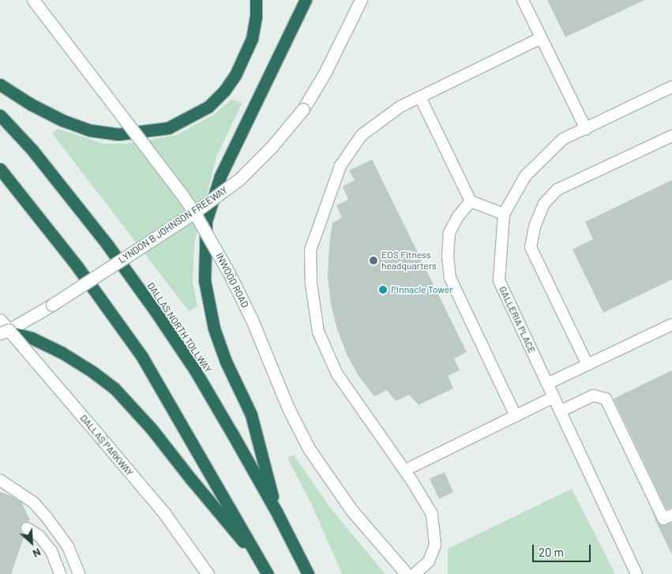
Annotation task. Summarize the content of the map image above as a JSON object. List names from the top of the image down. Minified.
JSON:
{"streets":{"highway":["DALLAS NORTH TOLLWAY"],"main road":["LYNDON B JOHNSON FREEWAY","INWOOD ROAD","DALLAS PARKWAY"],"lane":["GALLERIA PLACE"]},"crossings":[["LYNDON B JOHNSON FREEWAY","INWOOD ROAD"],["LYNDON B JOHNSON FREEWAY","DALLAS PARKWAY"]],"places":["EOS Fitness headquarters","Pinnacle Tower"],"scale_bar":"20 m","north":"bottom right"}
